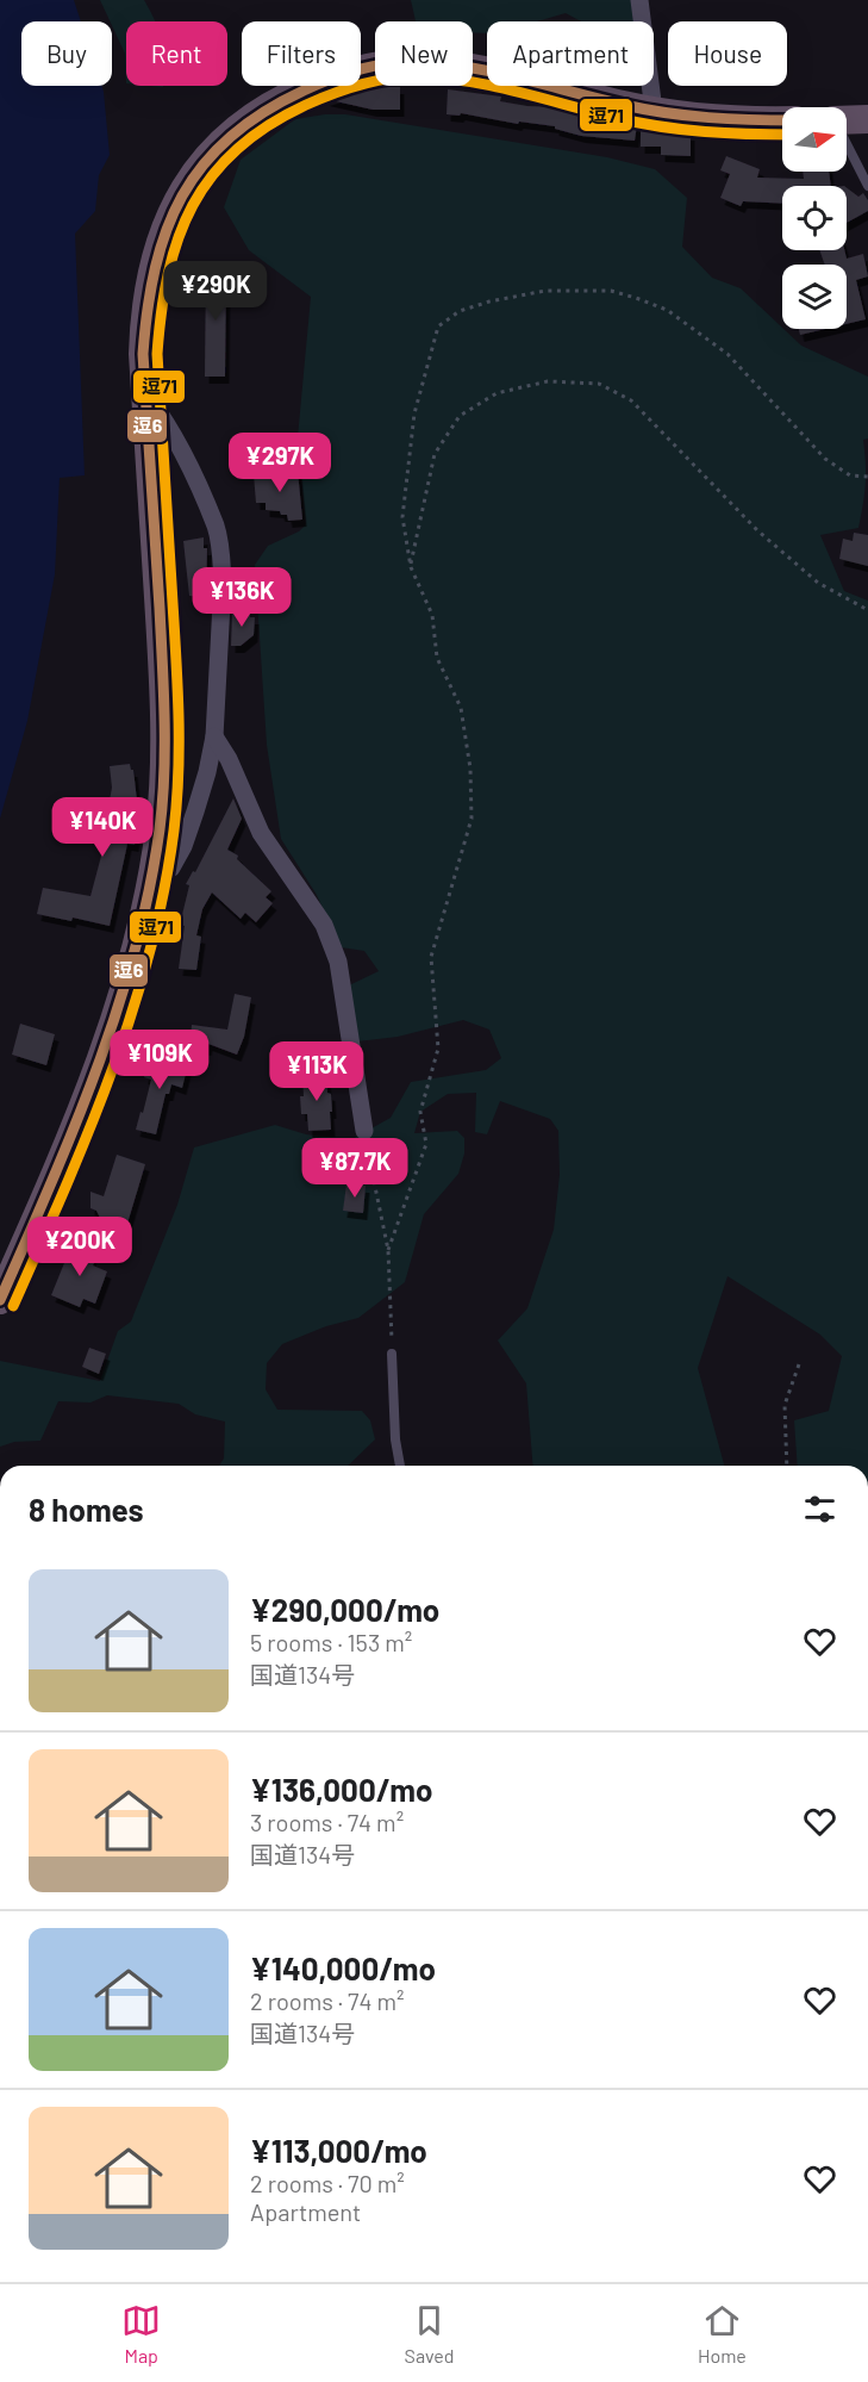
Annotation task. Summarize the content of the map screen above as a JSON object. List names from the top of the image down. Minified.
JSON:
{"lines":["transit line 逗6","transit line 逗71"],"north":"right","page":{"chip":["Buy","Rent","Filters","New","Apartment","House"],"price":["¥290K","¥297K","¥136K","¥140K","¥109K","¥113K","¥87.7K","¥200K"],"heading":"8 homes","list":[{"name":"¥290,000/mo","note":"5 rooms · 153 m² · 国道134号"},{"name":"¥136,000/mo","note":"3 rooms · 74 m² · 国道134号"},{"name":"¥140,000/mo","note":"2 rooms · 74 m² · 国道134号"},{"name":"¥113,000/mo","note":"2 rooms · 70 m² · Apartment"}],"tabs":["Map","Saved","Home"]}}
